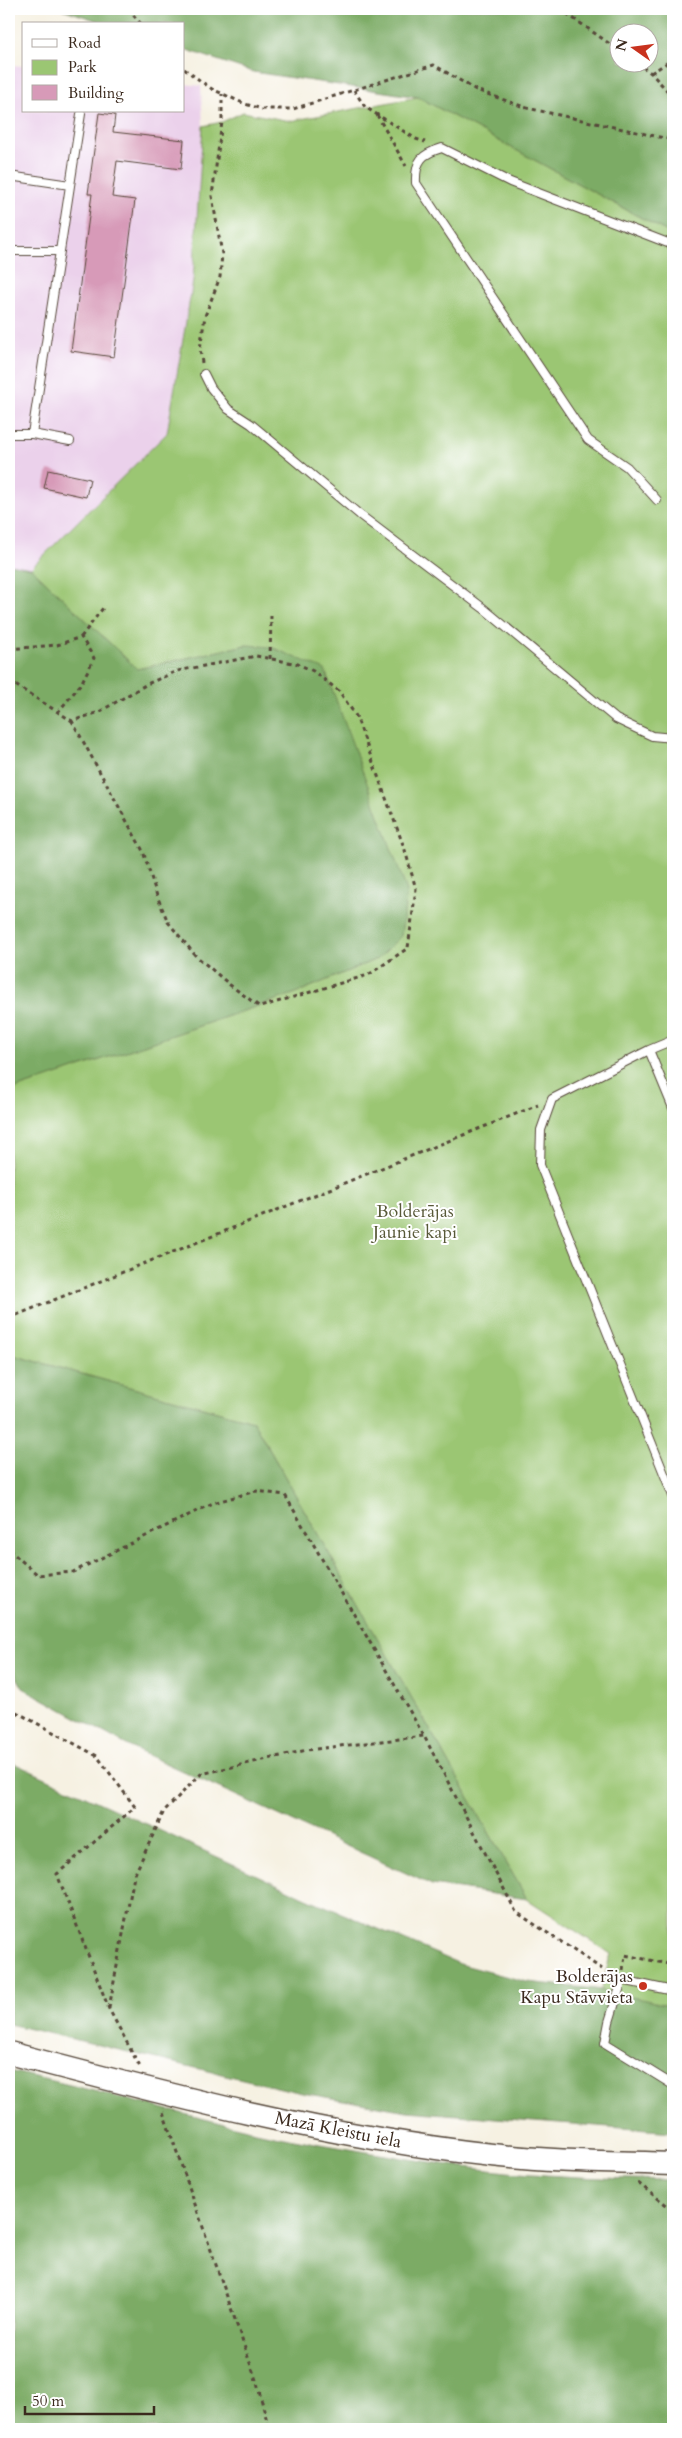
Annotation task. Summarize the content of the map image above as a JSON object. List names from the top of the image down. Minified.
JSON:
{"streets":{"main road":["Mazā Kleistu iela"]},"parks":["Bolderājas Jaunie kapi"],"places":["Bolderājas Kapu Stāvvieta"],"legend":["Road","Park","Building"],"scale_bar":"50 m","north":"left"}
